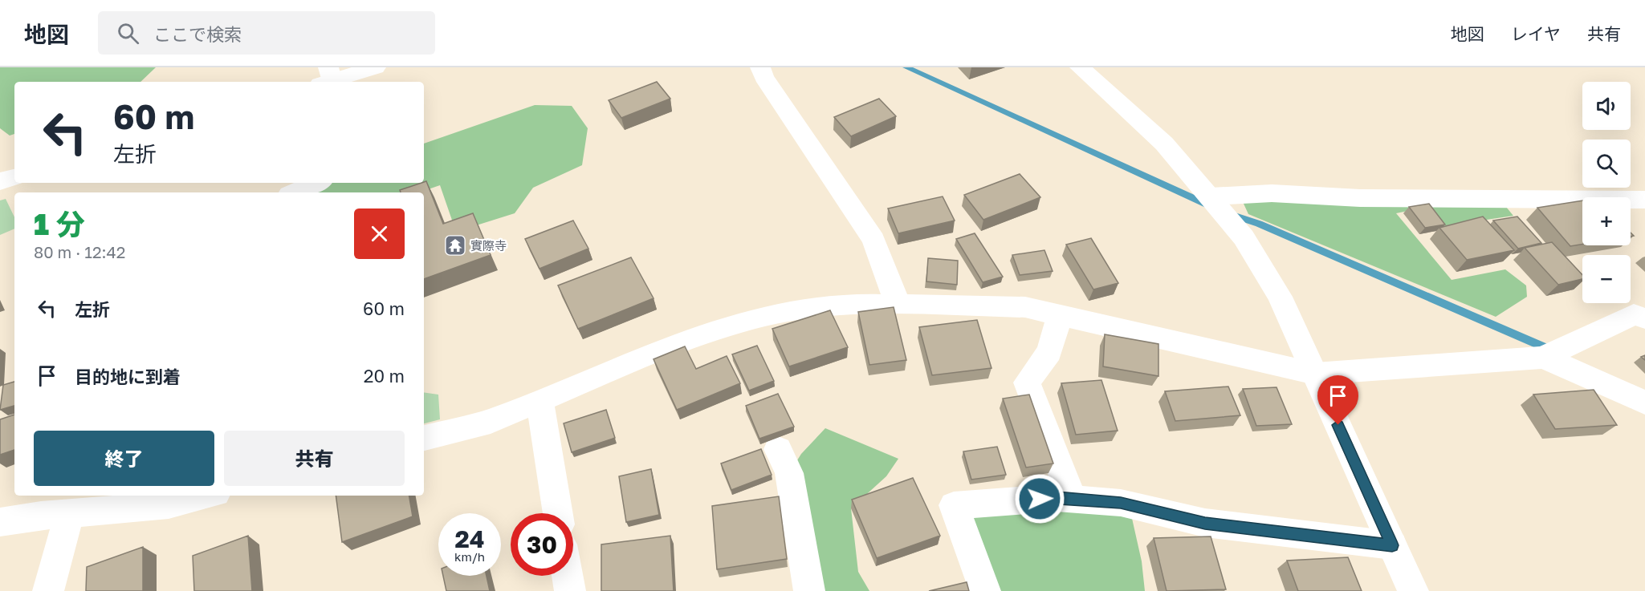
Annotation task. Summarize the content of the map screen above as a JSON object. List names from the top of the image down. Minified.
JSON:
{"places":{"temple":["實際寺"]},"page":{"header":"地図","search":"ここで検索","nav":["地図","レイヤ","共有"],"map_buttons":["+","−"],"turn":["60 m","左折"],"heading":["1 分","80 m · 12:42"],"list":[{"name":"左折","value":"60 m"},{"name":"目的地に到着","value":"20 m"}],"buttons":["終了","共有"],"speed":"24 km/h","limit":"30"}}
